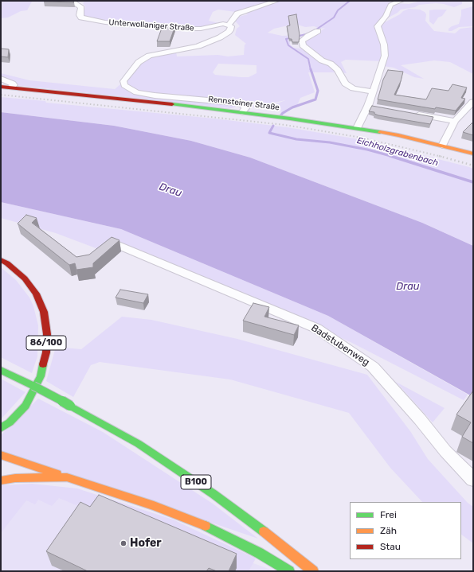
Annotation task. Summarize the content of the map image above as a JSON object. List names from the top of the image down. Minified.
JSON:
{"streets":{"main road":["Rennsteiner Straße","86/100","B100"],"street":["Unterwollaniger Straße","Badstubenweg"]},"crossings":[["Unterwollaniger Straße","Rennsteiner Straße"]],"water":["Eichholzgrabenbach","Drau"],"places":["Hofer"],"legend":["Frei","Zäh","Stau"]}
